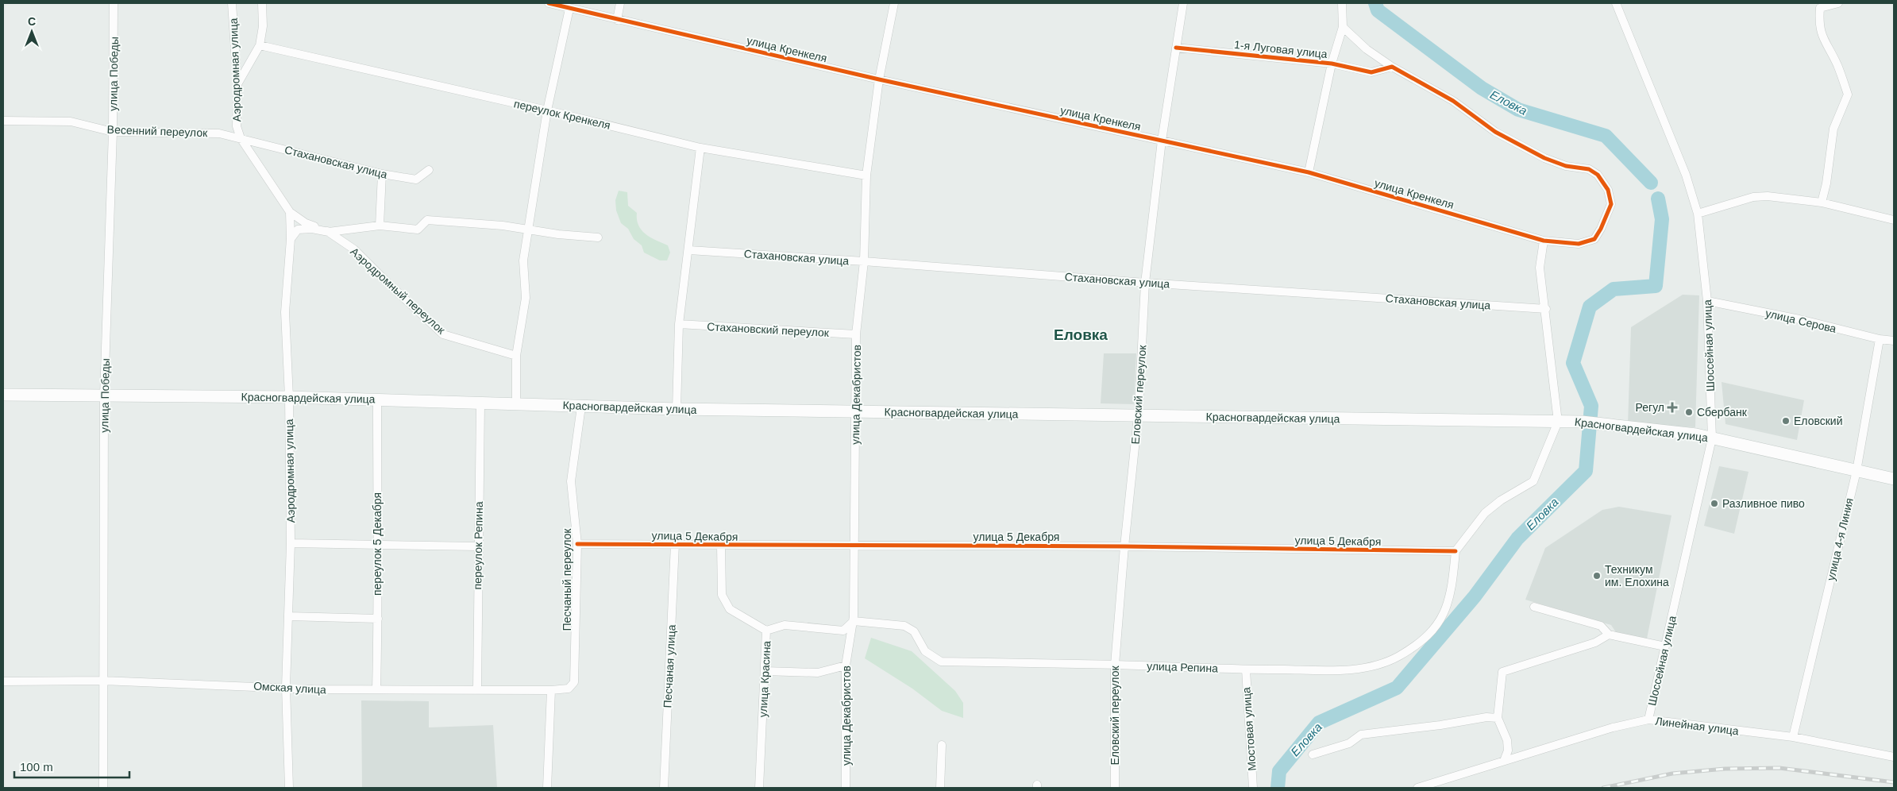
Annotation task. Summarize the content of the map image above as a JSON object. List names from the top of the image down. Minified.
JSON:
{"streets":{"main road":["Красногвардейская улица"],"street":["улица Кренкеля","1-я Луговая улица","Аэродромная улица","улица Победы","переулок Кренкеля","Весенний переулок","Стахановская улица","Аэродромный переулок","улица Серова","Стахановский переулок","Шоссейная улица","улица Декабристов","Еловский переулок","улица 5 Декабря","улица 4-я Линия","переулок 5 Декабря","переулок Репина","Песчаный переулок","Песчаная улица","улица Репина","улица Красина","Омская улица","Линейная улица","Мостовая улица"]},"crossings":[["улица Кренкеля","1-я Луговая улица"],["улица Кренкеля","улица Декабристов"],["улица Кренкеля","Еловский переулок"],["1-я Луговая улица","Еловский переулок"],["Аэродромная улица","Весенний переулок"],["Аэродромная улица","Стахановская улица"],["Аэродромная улица","Красногвардейская улица"],["Аэродромная улица","Омская улица"],["улица Победы","Весенний переулок"],["улица Победы","Красногвардейская улица"],["улица Победы","Омская улица"],["переулок Кренкеля","улица Декабристов"],["Весенний переулок","Стахановская улица"],["Стахановская улица","улица Декабристов"],["Стахановская улица","Еловский переулок"],["улица Серова","Шоссейная улица"],["улица Серова","улица 4-я Линия"],["Стахановский переулок","улица Декабристов"],["Шоссейная улица","Красногвардейская улица"],["Шоссейная улица","Линейная улица"],["улица Декабристов","Красногвардейская улица"],["улица Декабристов","улица 5 Декабря"],["улица Декабристов","улица Репина"],["Еловский переулок","Красногвардейская улица"],["Еловский переулок","улица 5 Декабря"],["Еловский переулок","улица Репина"],["Красногвардейская улица","улица 4-я Линия"],["Красногвардейская улица","переулок 5 Декабря"],["Красногвардейская улица","переулок Репина"],["Красногвардейская улица","Песчаный переулок"],["улица 5 Декабря","Песчаный переулок"],["улица 5 Декабря","Песчаная улица"],["улица 5 Декабря","улица Репина"],["улица 5 Декабря","улица Красина"],["улица 4-я Линия","Линейная улица"],["переулок 5 Декабря","Омская улица"],["переулок Репина","Омская улица"],["Песчаный переулок","Омская улица"],["улица Репина","Мостовая улица"]],"districts":["Еловка"],"water":["Еловка"],"places":{"health":["Регул"],"other":["Сбербанк","Еловский","Разливное пиво","Техникум им. Елохина"]},"scale_bar":"100 m","north":"top"}
